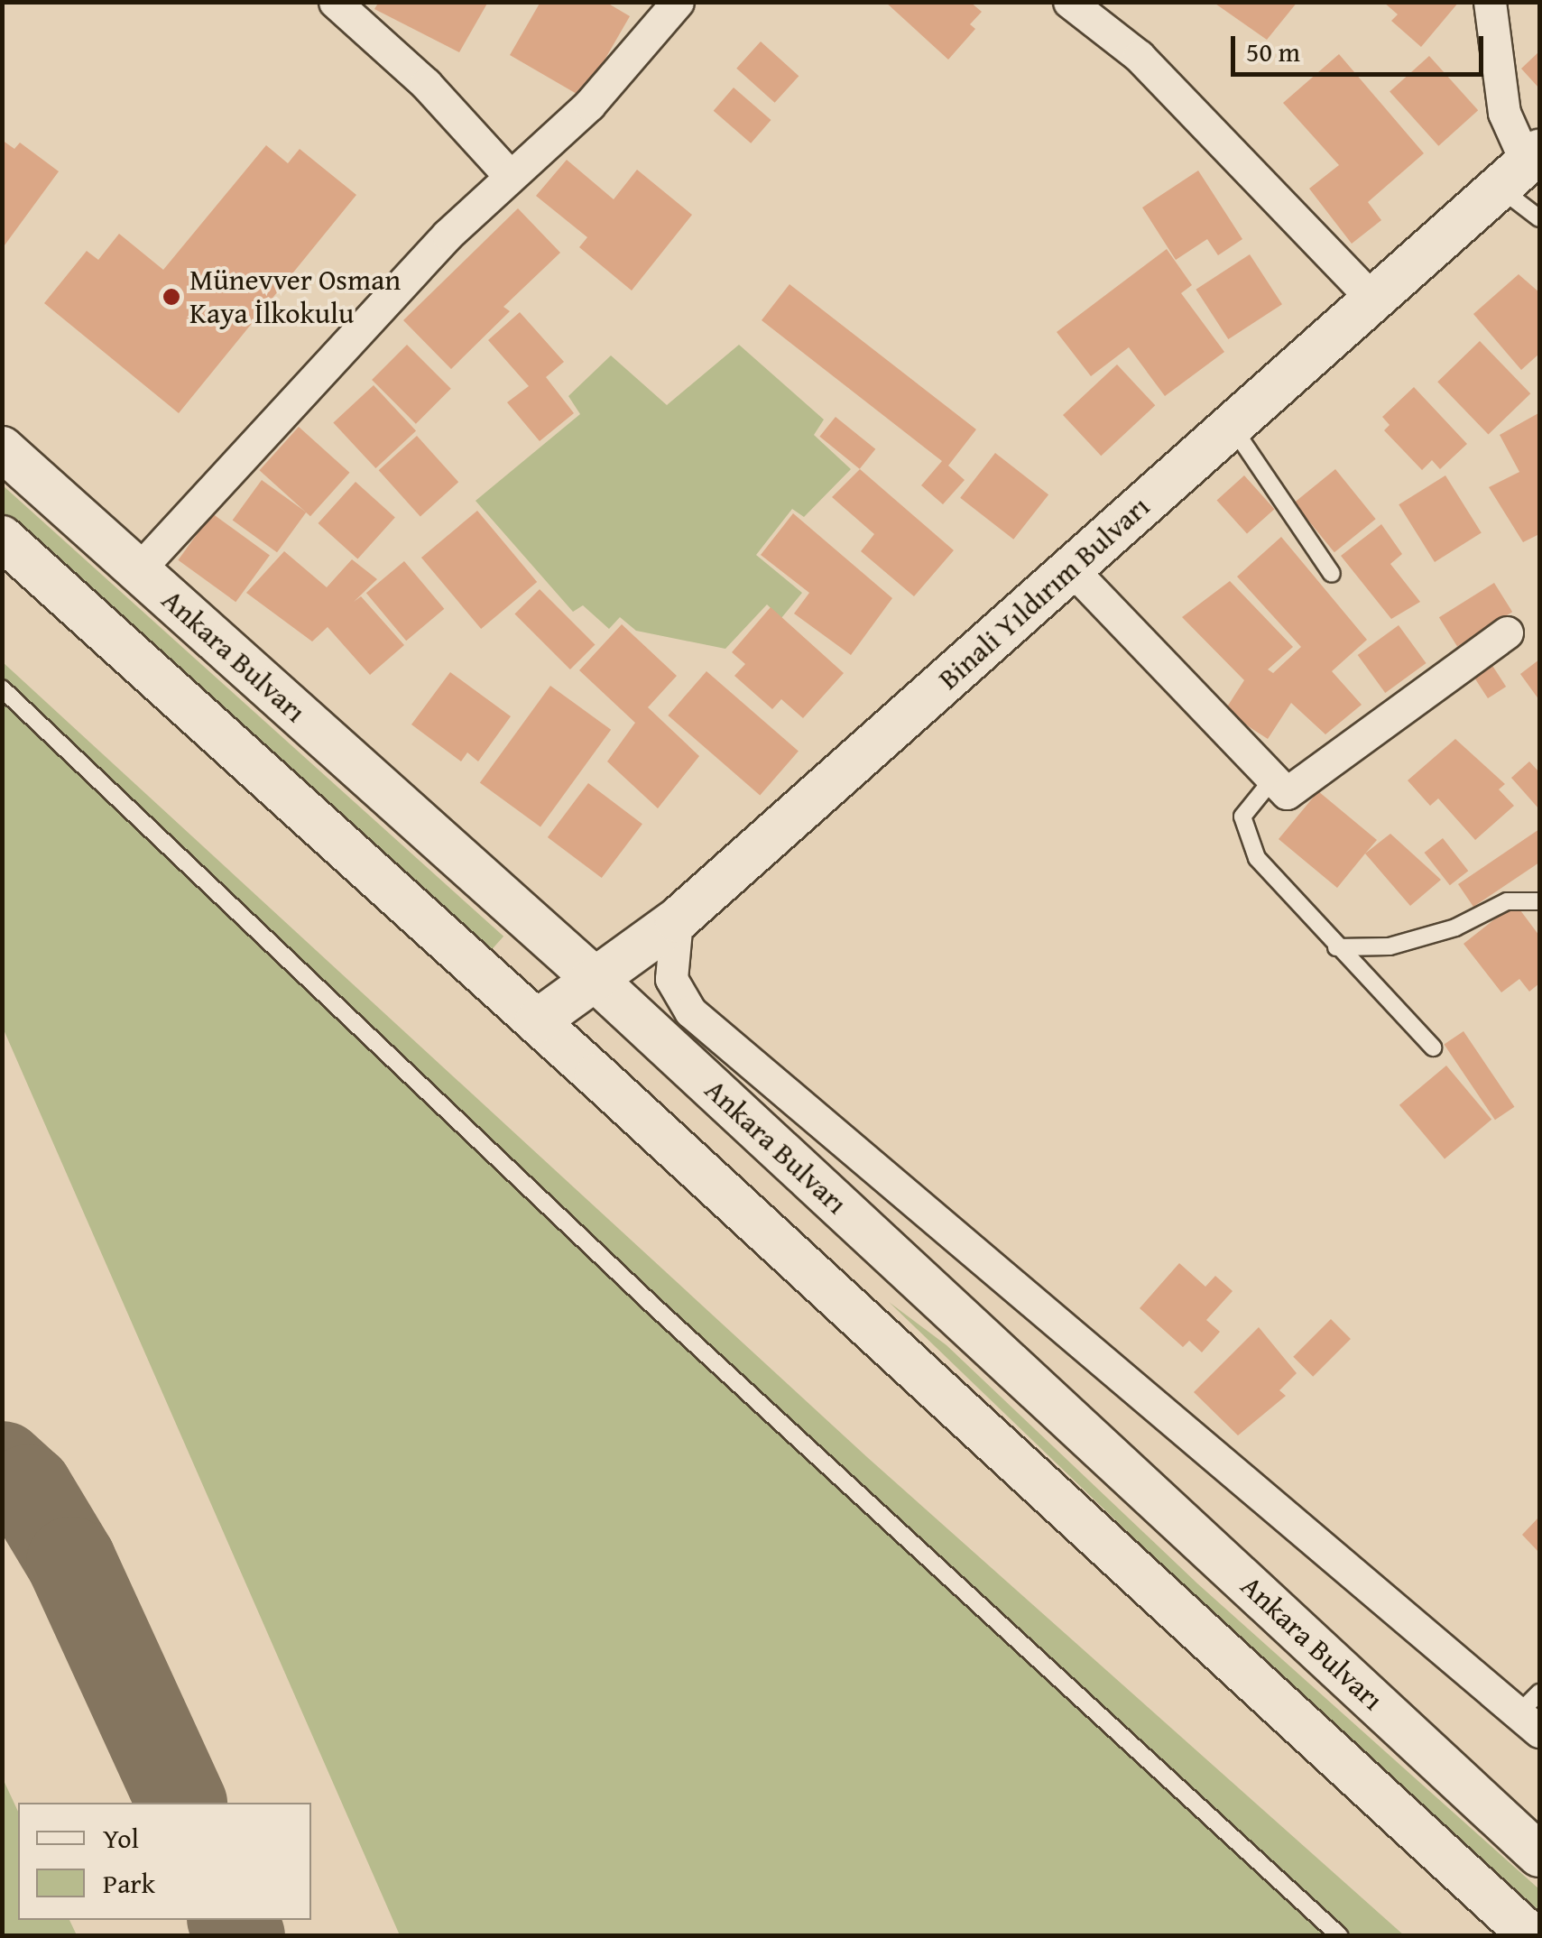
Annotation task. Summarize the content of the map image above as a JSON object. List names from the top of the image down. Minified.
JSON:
{"streets":{"main road":["Binali Yıldırım Bulvarı","Ankara Bulvarı"]},"crossings":[["Binali Yıldırım Bulvarı","Ankara Bulvarı"]],"places":["Münevver Osman Kaya İlkokulu"],"legend":["Yol","Park"],"scale_bar":"50 m"}
